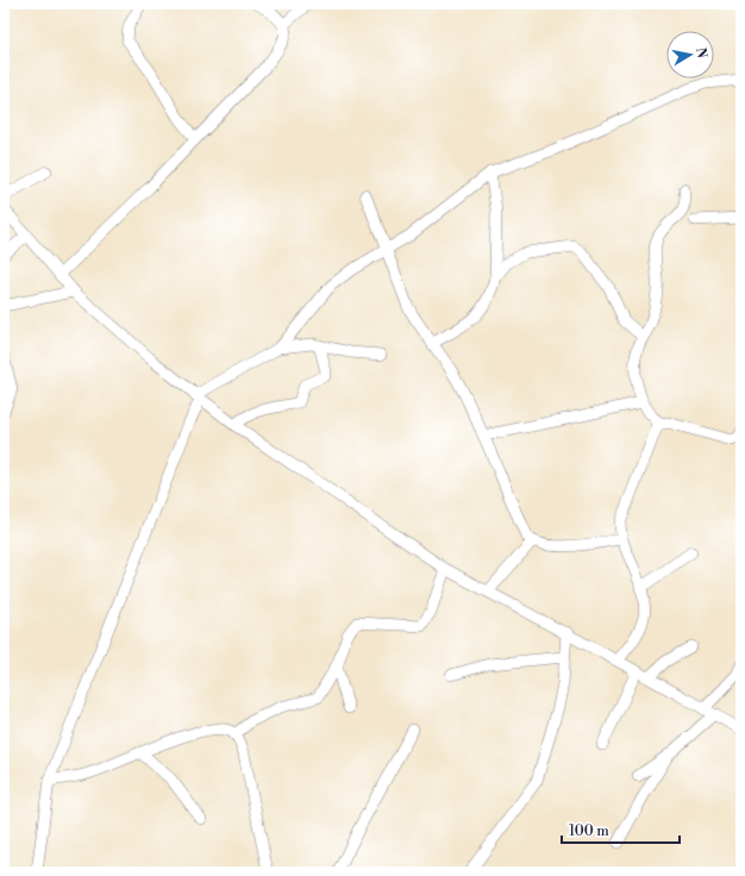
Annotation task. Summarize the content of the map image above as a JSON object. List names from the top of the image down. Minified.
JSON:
{"scale_bar":"100 m","north":"right"}
